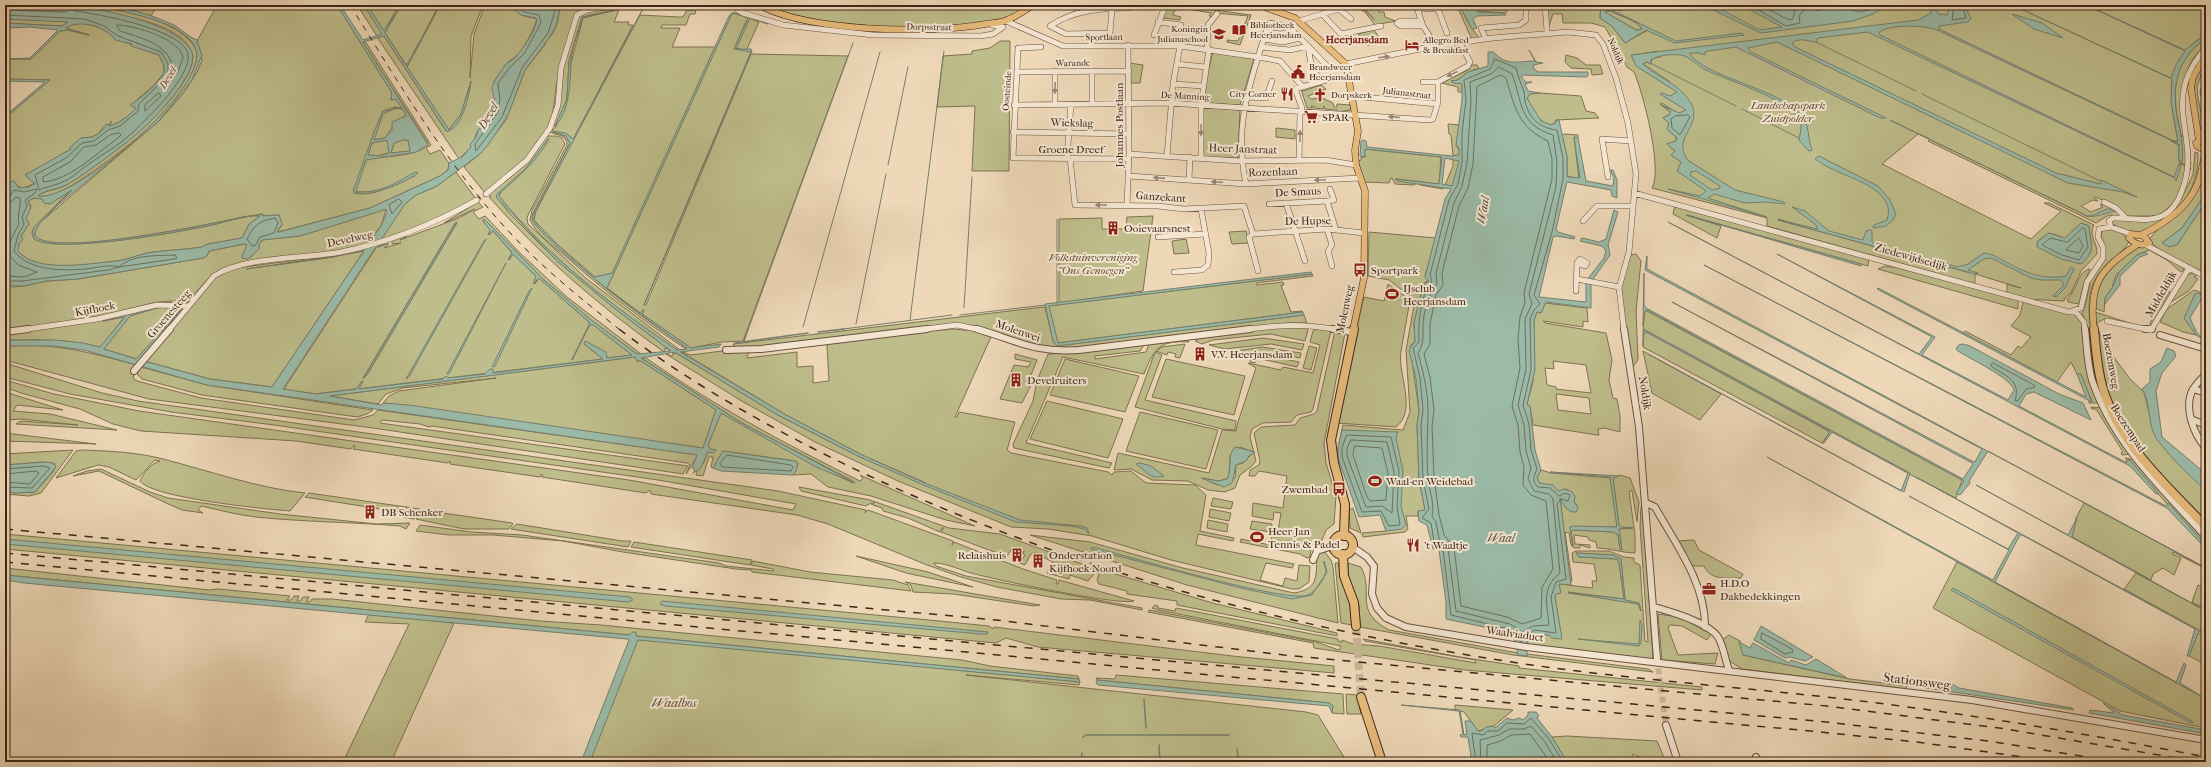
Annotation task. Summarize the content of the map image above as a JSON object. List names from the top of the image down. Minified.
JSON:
{"streets":{"main road":["Dorpsstraat","Molenweg","Boezemweg"],"street":["Sportlaan","Noldijk","Warande","Oosteinde","Julianastraat","De Manning","Wiekslag","Johannes Postlaan","Groene Dreef","Heer Janstraat","Rozenlaan","De Smaus","Ganzekant","De Hupse","Develweg","Ziedewijdsedijk","Middeldijk","Kijfhoek","Groenesteeg","Molenwei","Boezempad","Waalviaduct","Stationsweg"]},"crossings":[["Dorpsstraat","Sportlaan"],["Sportlaan","Johannes Postlaan"],["Noldijk","Ziedewijdsedijk"],["Warande","Oosteinde"],["Warande","Johannes Postlaan"],["Oosteinde","De Manning"],["Oosteinde","Wiekslag"],["Oosteinde","Groene Dreef"],["Julianastraat","De Manning"],["Julianastraat","Molenweg"],["De Manning","Johannes Postlaan"],["De Manning","Molenweg"],["Wiekslag","Johannes Postlaan"],["Johannes Postlaan","Groene Dreef"],["Johannes Postlaan","Heer Janstraat"],["Johannes Postlaan","Rozenlaan"],["Johannes Postlaan","Ganzekant"],["Groene Dreef","Heer Janstraat"],["Groene Dreef","Ganzekant"],["Heer Janstraat","Molenweg"],["Rozenlaan","Molenweg"],["Ganzekant","De Hupse"],["De Hupse","Molenweg"],["Develweg","Groenesteeg"],["Ziedewijdsedijk","Boezempad"],["Kijfhoek","Groenesteeg"],["Molenweg","Molenwei"],["Molenweg","Waalviaduct"],["Waalviaduct","Stationsweg"]],"one_way":["Rozenlaan"],"districts":["Heerjansdam"],"water":["Devel","Waal"],"parks":["Landschapspark Zuidpolder","Volkstuinvereniging \"Ons Genoegen\"","Waalbos"],"places":{"library":["Bibliotheek Heerjansdam"],"school or university":["Koningin Julianaschool"],"hotel":["Allegro Bed & Breakfast"],"public building":["Brandweer Heerjansdam"],"restaurant":["City Corner","'t Waaltje"],"church":["Dorpskerk"],"supermarket":["SPAR"],"building":["Ooievaarsnest","V.V. Heerjansdam","Develruiters","DB Schenker","Relaishuis","Onderstation Kijfhoek Noord"],"bus stop":["Sportpark","Zwembad"],"sports":["IJsclub Heerjansdam","Waal-en Weidebad","Heer Jan Tennis & Padel"],"office":["H.D.O Dakbedekkingen"]}}
